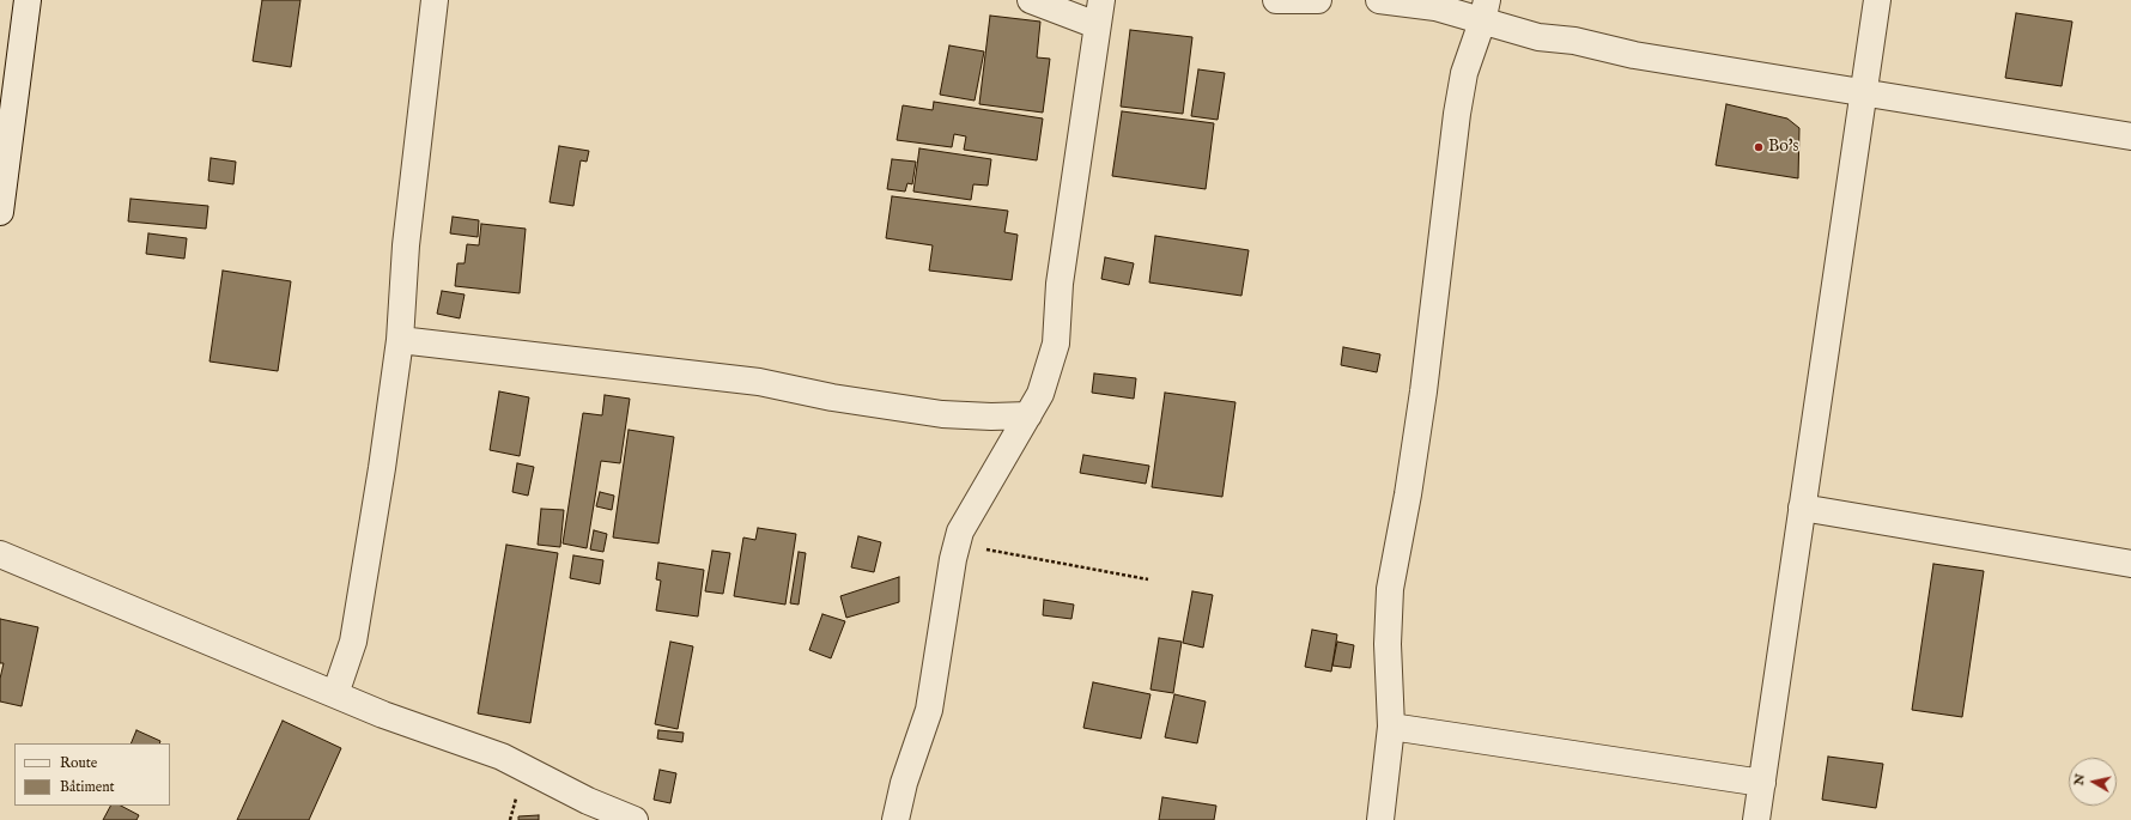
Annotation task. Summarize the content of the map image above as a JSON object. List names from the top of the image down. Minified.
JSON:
{"places":["Bo's"],"legend":["Route","Bâtiment"],"north":"left"}
